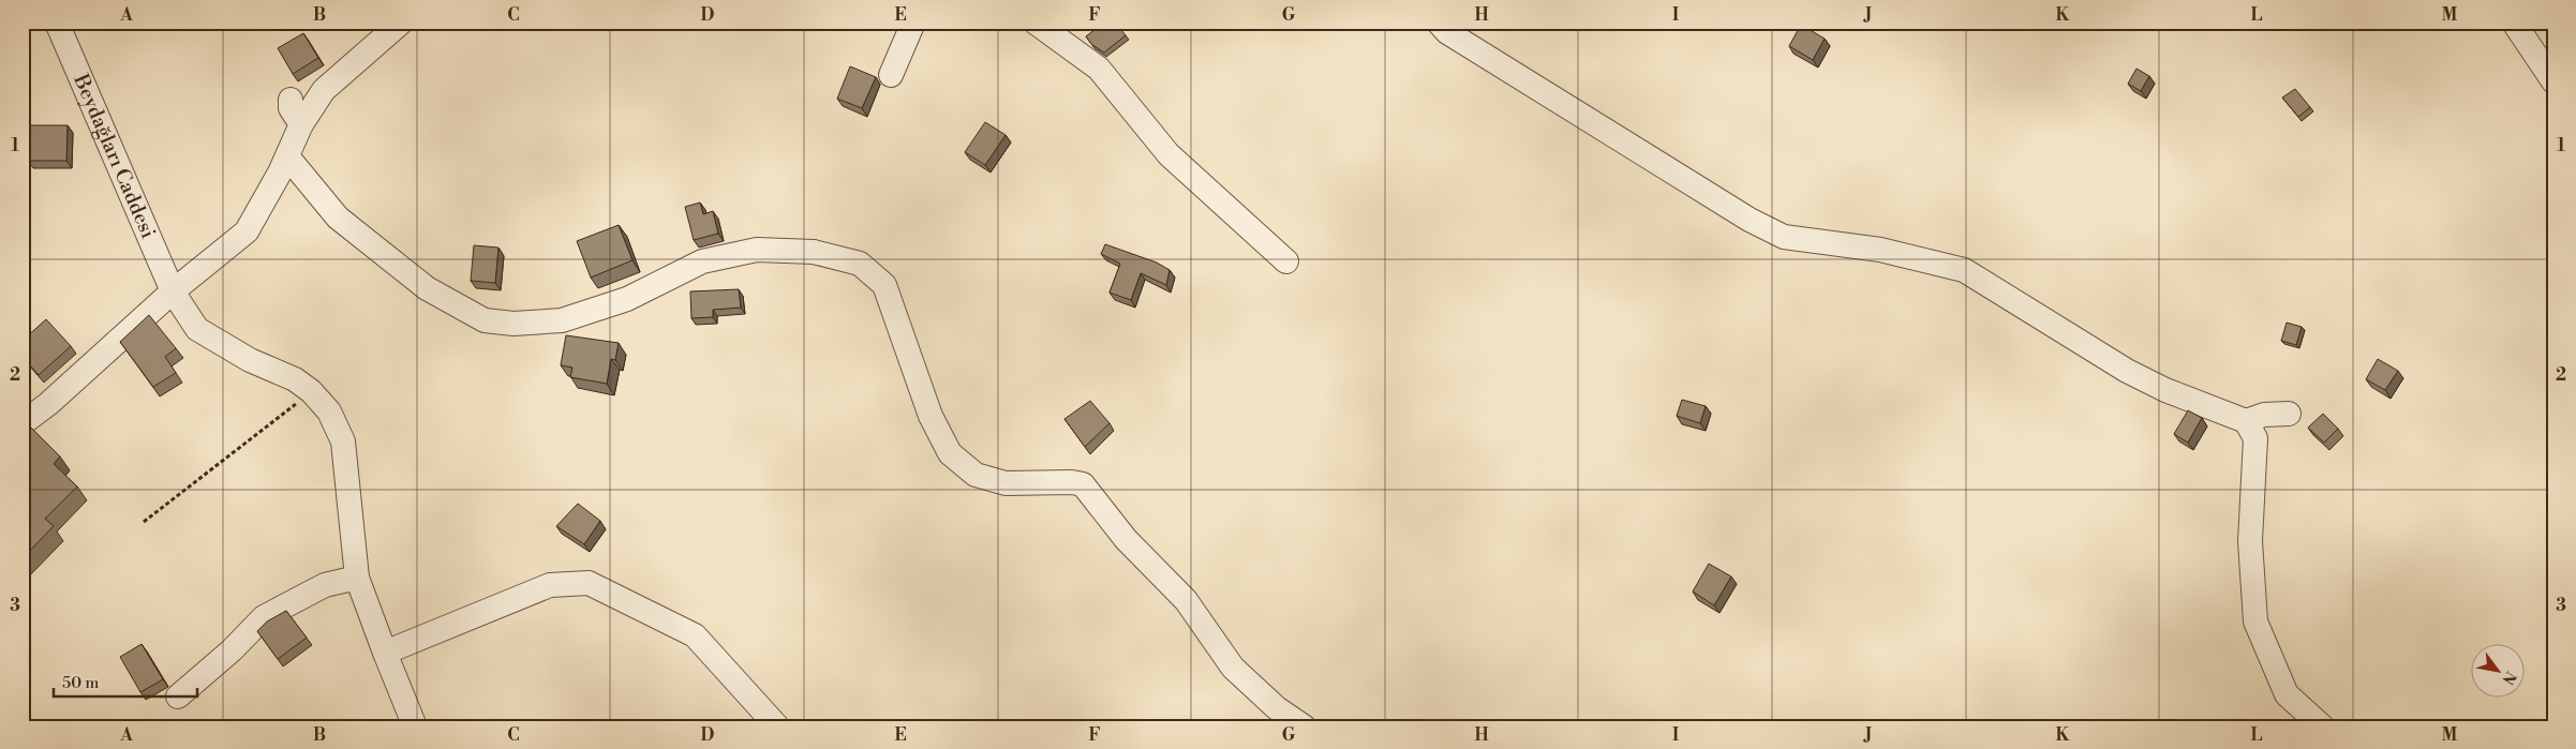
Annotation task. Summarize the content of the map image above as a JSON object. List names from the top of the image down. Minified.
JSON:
{"streets":{"street":["Beydağları Caddesi"]},"scale_bar":"50 m","north":"bottom right","grid":{"columns":["A","B","C","D","E","F","G","H","I","J","K","L","M"],"rows":["1","2","3"]}}
